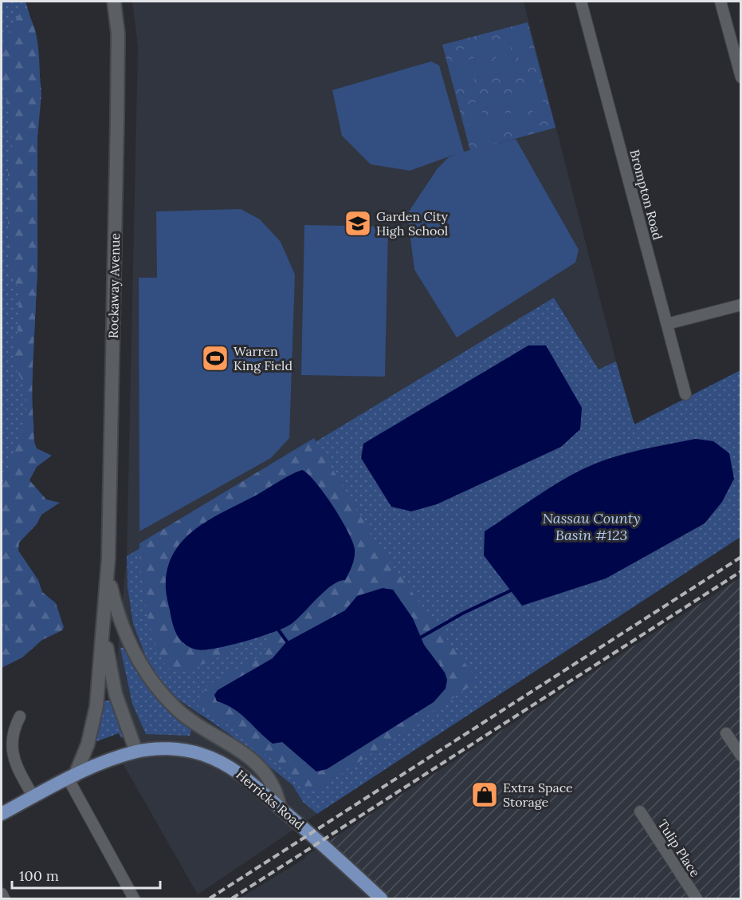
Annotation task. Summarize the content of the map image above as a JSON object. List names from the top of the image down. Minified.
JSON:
{"streets":{"main road":["Rockaway Avenue","Herricks Road"],"street":["Brompton Road","Tulip Place"]},"crossings":[["Rockaway Avenue","Herricks Road"]],"water":["Nassau County Basin #123"],"places":{"school or university":["Garden City High School"],"sports":["Warren King Field"],"shop":["Extra Space Storage"]},"scale_bar":"100 m"}
